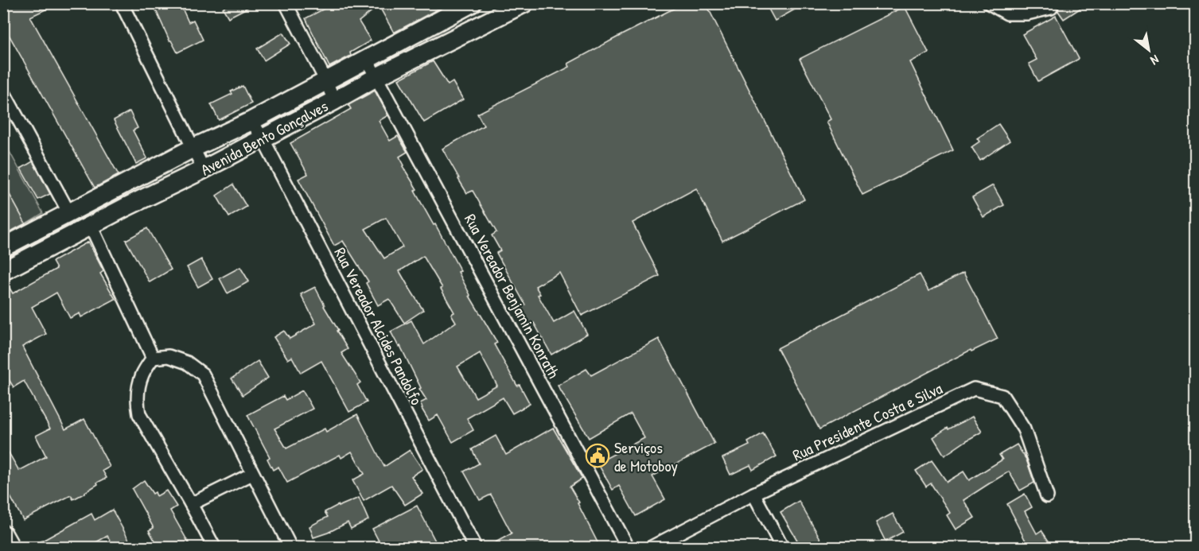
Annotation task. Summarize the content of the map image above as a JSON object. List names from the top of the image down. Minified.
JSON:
{"streets":{"main road":["Avenida Bento Gonçalves"],"street":["Rua Vereador Benjamin Konrath","Rua Vereador Alcides Pandolfo","Rua Presidente Costa e Silva"]},"crossings":[["Avenida Bento Gonçalves","Rua Vereador Benjamin Konrath"],["Avenida Bento Gonçalves","Rua Vereador Alcides Pandolfo"]],"places":{"public building":["Serviços de Motoboy"]},"north":"bottom right"}
